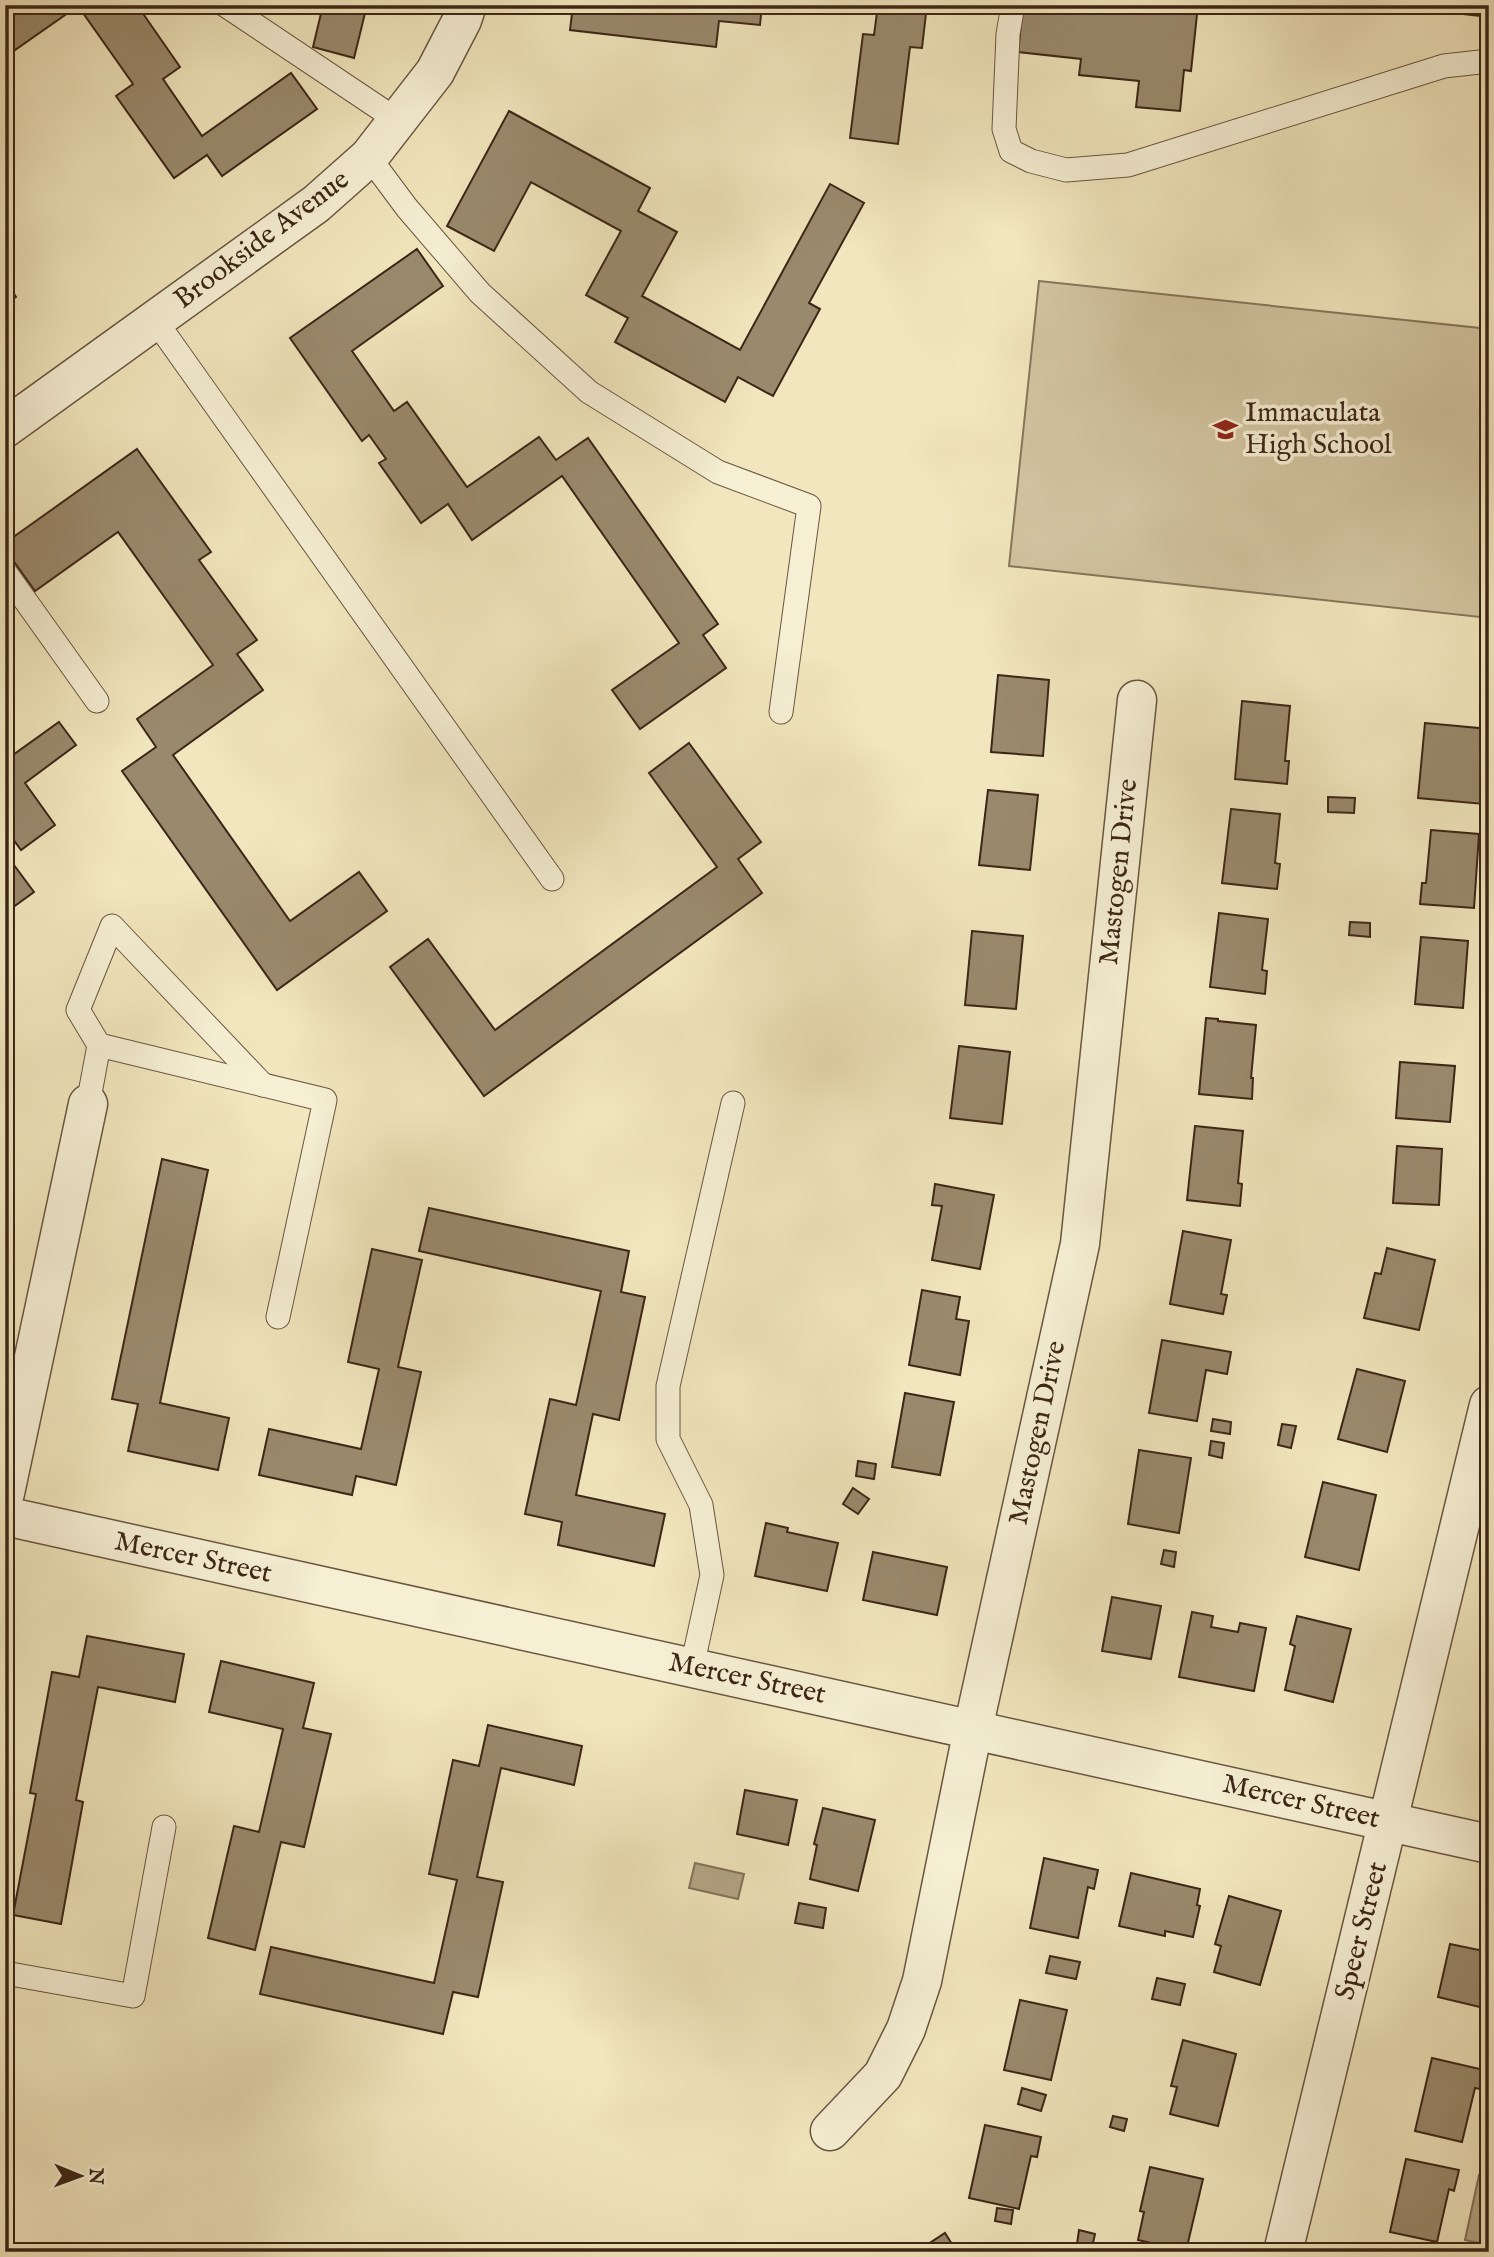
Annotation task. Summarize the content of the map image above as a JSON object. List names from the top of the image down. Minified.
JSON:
{"streets":{"street":["Brookside Avenue","Mastogen Drive","Mercer Street","Speer Street"]},"crossings":[["Mastogen Drive","Mercer Street"],["Mercer Street","Speer Street"]],"places":{"school or university":["Immaculata High School"]},"north":"right"}
